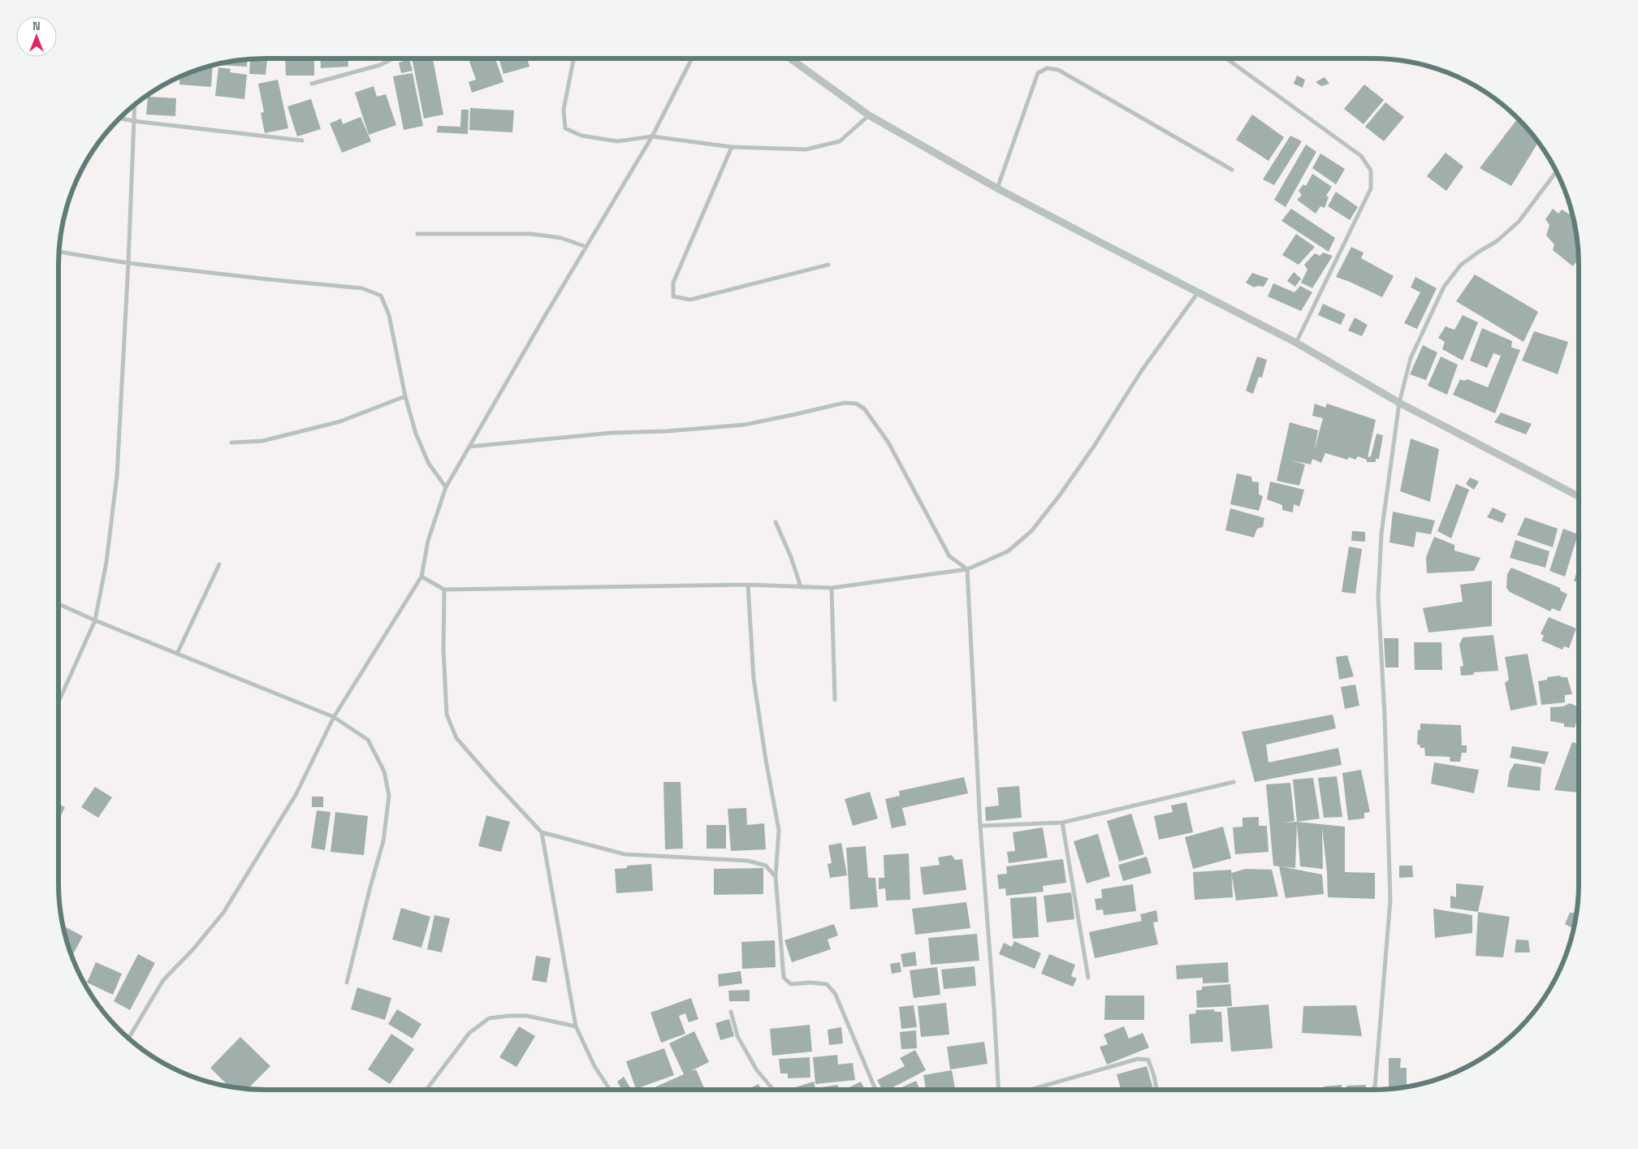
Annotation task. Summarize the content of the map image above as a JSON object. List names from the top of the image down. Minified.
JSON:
{"north":"top"}
